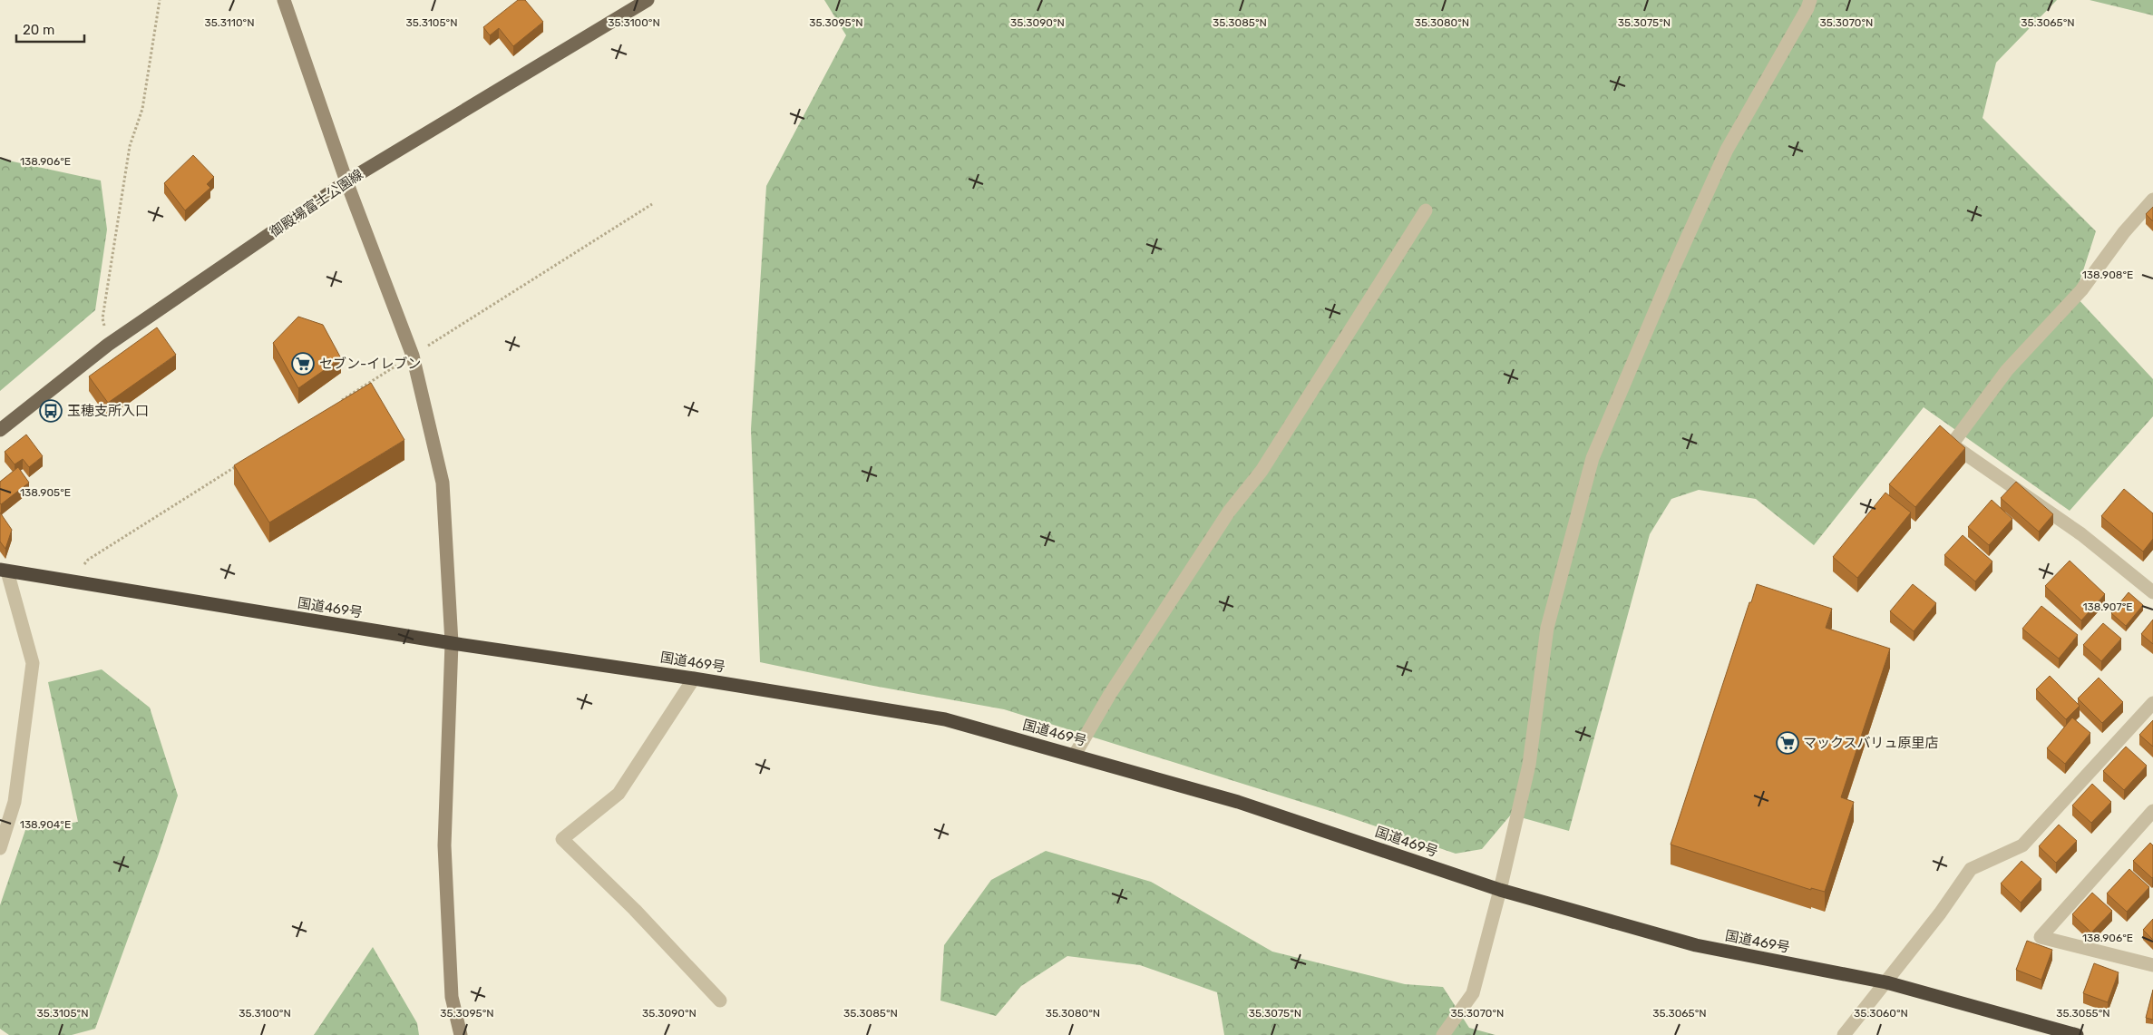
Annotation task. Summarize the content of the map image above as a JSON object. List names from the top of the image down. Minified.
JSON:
{"streets":{"highway":["国道469号"],"main road":["御殿場富士公園線"]},"places":{"supermarket":["セブン-イレブン","マックスバリュ原里店"],"bus stop":["玉穂支所入口"]},"scale_bar":"20 m","coordinates":["35.3110°N","35.3105°N","35.3100°N","35.3095°N","35.3090°N","35.3085°N","35.3080°N","35.3075°N","35.3070°N","35.3065°N","138.906°E","138.908°E","138.905°E","138.907°E","138.904°E","35.3060°N","35.3055°N"]}
